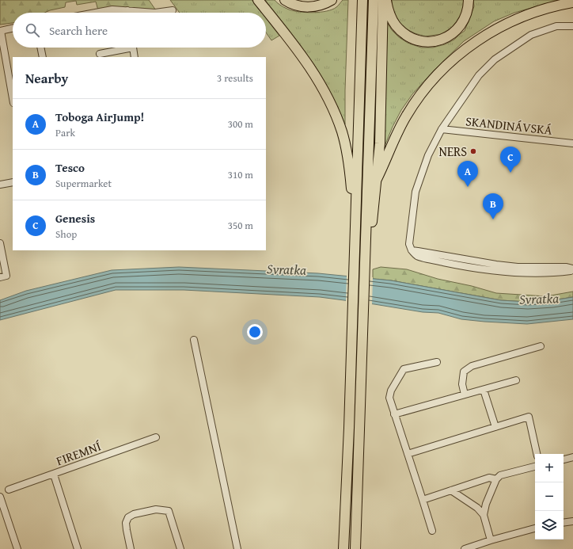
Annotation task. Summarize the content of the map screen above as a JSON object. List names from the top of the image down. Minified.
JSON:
{"streets":{"street":["SKANDINÁVSKÁ","FIREMNÍ"]},"water":["Svratka"],"places":["NERS"],"page":{"search":"Search here","heading":["Nearby","3 results"],"list":[{"mark":"A","name":"Toboga AirJump!","note":"Park","value":"300 m"},{"mark":"B","name":"Tesco","note":"Supermarket","value":"310 m"},{"mark":"C","name":"Genesis","note":"Shop","value":"350 m"}],"pins":["C","A","B"],"map_buttons":["+","−"]}}
